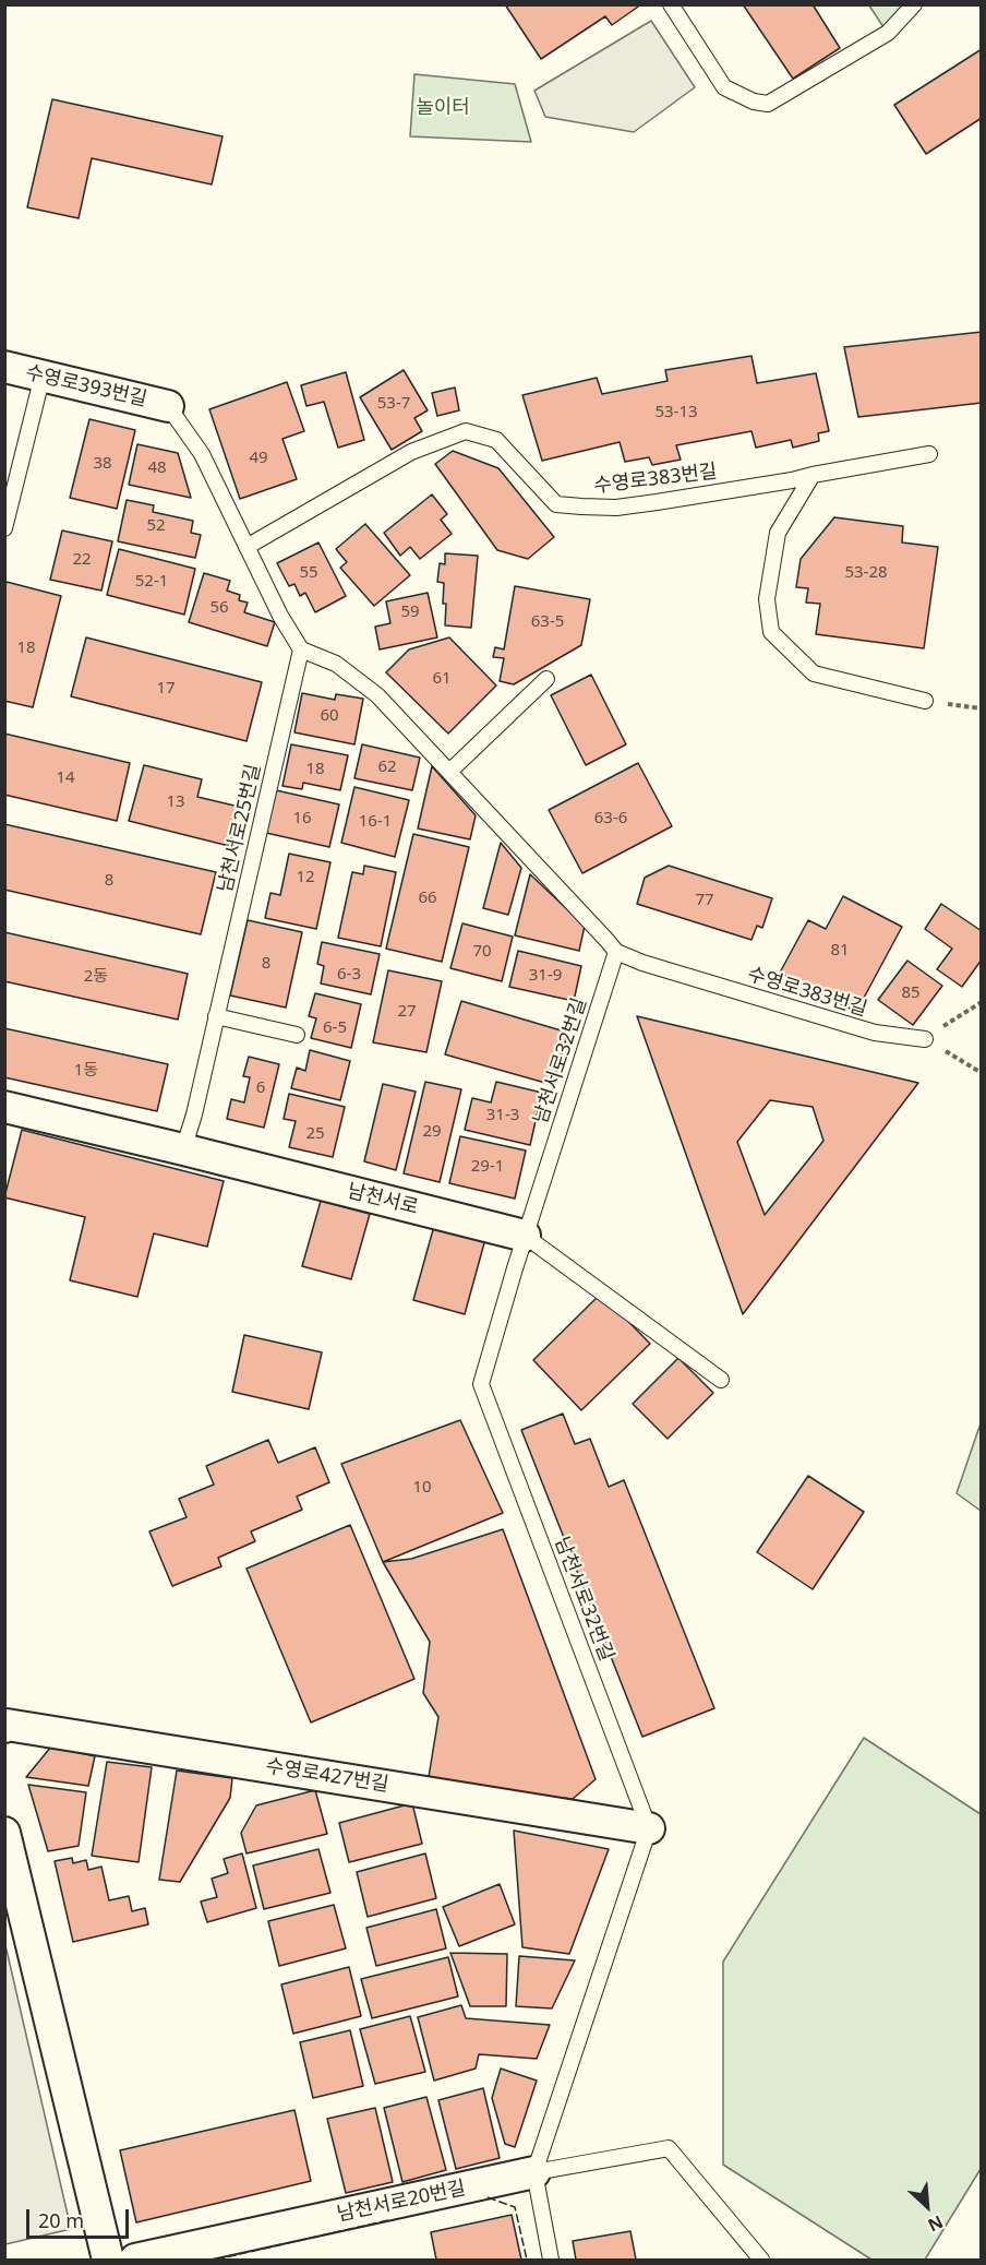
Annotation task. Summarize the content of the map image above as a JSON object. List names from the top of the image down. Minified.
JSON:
{"streets":{"street":["수영로393번길","남천서로","수영로427번길","남천서로20번길"],"lane":["수영로383번길","남천서로25번길","남천서로32번길"]},"crossings":[["수영로383번길","남천서로25번길"],["수영로383번길","남천서로32번길"],["남천서로25번길","남천서로"],["남천서로32번길","남천서로"],["남천서로32번길","수영로427번길"]],"parks":["놀이터"],"house_numbers":["53-7","53-13","49","38","48","52","22","55","53-28","52-1","56","59","63-5","18","61","17","60","62","18","14","13","16","63-6","16-1","12","8","66","77","81","70","8","6-3","31-9","2동","85","27","6-5","1동","6","31-3","29","25","29-1","10"],"scale_bar":"20 m","north":"bottom right"}
